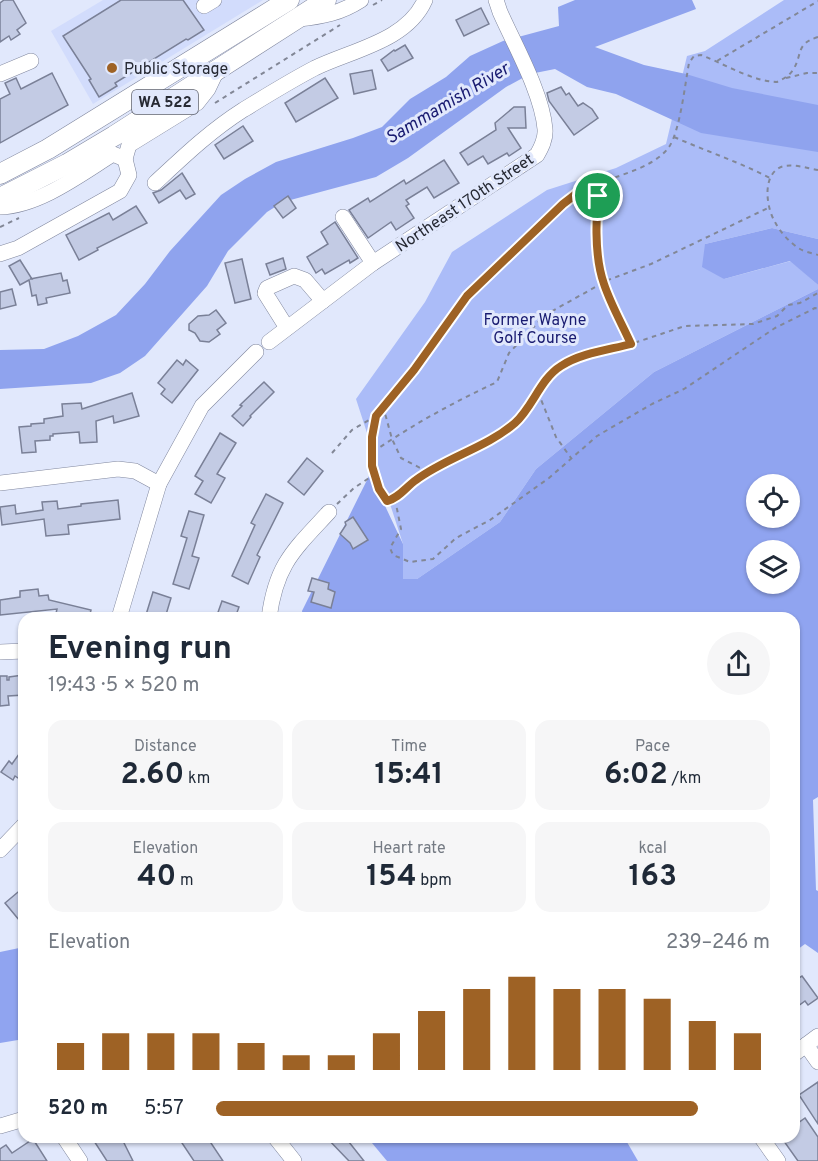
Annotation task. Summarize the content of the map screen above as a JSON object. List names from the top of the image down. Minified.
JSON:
{"streets":{"main road":["WA 522"],"street":["Northeast 170th Street"]},"water":["Sammamish River"],"parks":["Former Wayne Golf Course"],"places":["Public Storage"],"page":{"heading":["Evening run","19:43 · 5 × 520 m"],"stats":[["Distance","2.60 km"],["Time","15:41"],["Pace","6:02 /km"],["Elevation","40 m"],["Heart rate","154 bpm"],["kcal","163"]],"chart":["Elevation","239–246 m"],"list":[{"name":"520 m","note":"5:57"}]}}
